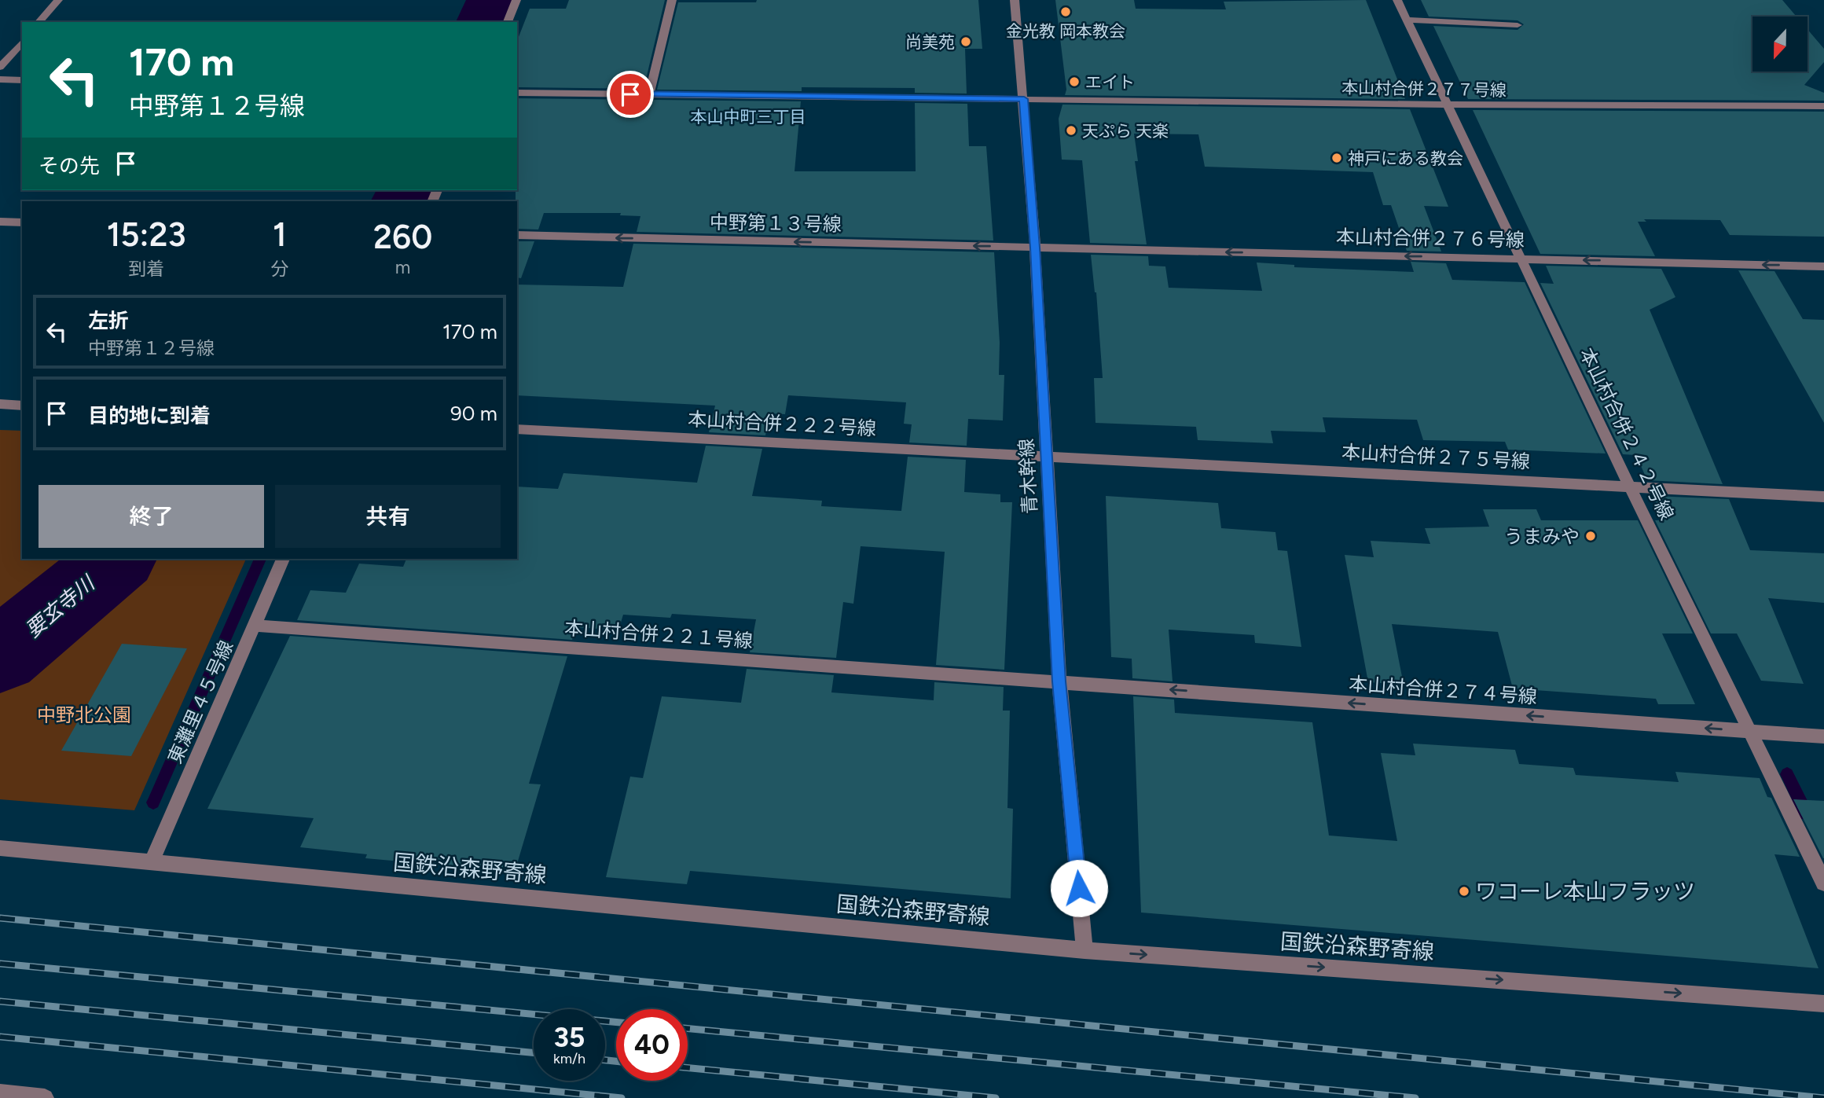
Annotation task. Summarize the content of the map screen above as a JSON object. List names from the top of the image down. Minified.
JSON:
{"streets":{"street":["本山村合併２７７号線","中野第１３号線","本山村合併２７６号線","本山村合併２２２号線","本山村合併２４２号線","本山村合併２７５号線","青木幹線","本山村合併２２１号線","本山村合併２７４号線","東灘里４５号線","国鉄沿森野寄線"]},"crossings":[["本山村合併２７７号線","本山村合併２４２号線"],["本山村合併２７７号線","青木幹線"],["中野第１３号線","本山村合併２７６号線"],["中野第１３号線","青木幹線"],["本山村合併２７６号線","本山村合併２４２号線"],["本山村合併２７６号線","青木幹線"],["本山村合併２２２号線","本山村合併２７５号線"],["本山村合併２２２号線","青木幹線"],["本山村合併２４２号線","本山村合併２７５号線"],["本山村合併２４２号線","本山村合併２７４号線"],["本山村合併２７５号線","青木幹線"],["青木幹線","本山村合併２２１号線"],["青木幹線","本山村合併２７４号線"],["青木幹線","国鉄沿森野寄線"],["本山村合併２２１号線","本山村合併２７４号線"],["本山村合併２２１号線","東灘里４５号線"],["東灘里４５号線","国鉄沿森野寄線"]],"one_way":["中野第１３号線","本山村合併２７６号線","本山村合併２７４号線","国鉄沿森野寄線"],"districts":["本山中町三丁目"],"water":["要玄寺川"],"parks":["中野北公園"],"places":["金光教 岡本教会","尚美苑","エイト","天ぷら 天楽","神戸にある教会","うまみや","ワコーレ本山フラッツ"],"north":"bottom","page":{"turn":["170 m","中野第１２号線"],"then":"その先","eta":["15:23","到着","1","分","260","m"],"list":[{"name":"左折","note":"中野第１２号線","value":"170 m"},{"name":"目的地に到着","value":"90 m"}],"buttons":["終了","共有"],"speed":"35 km/h","limit":"40"}}
